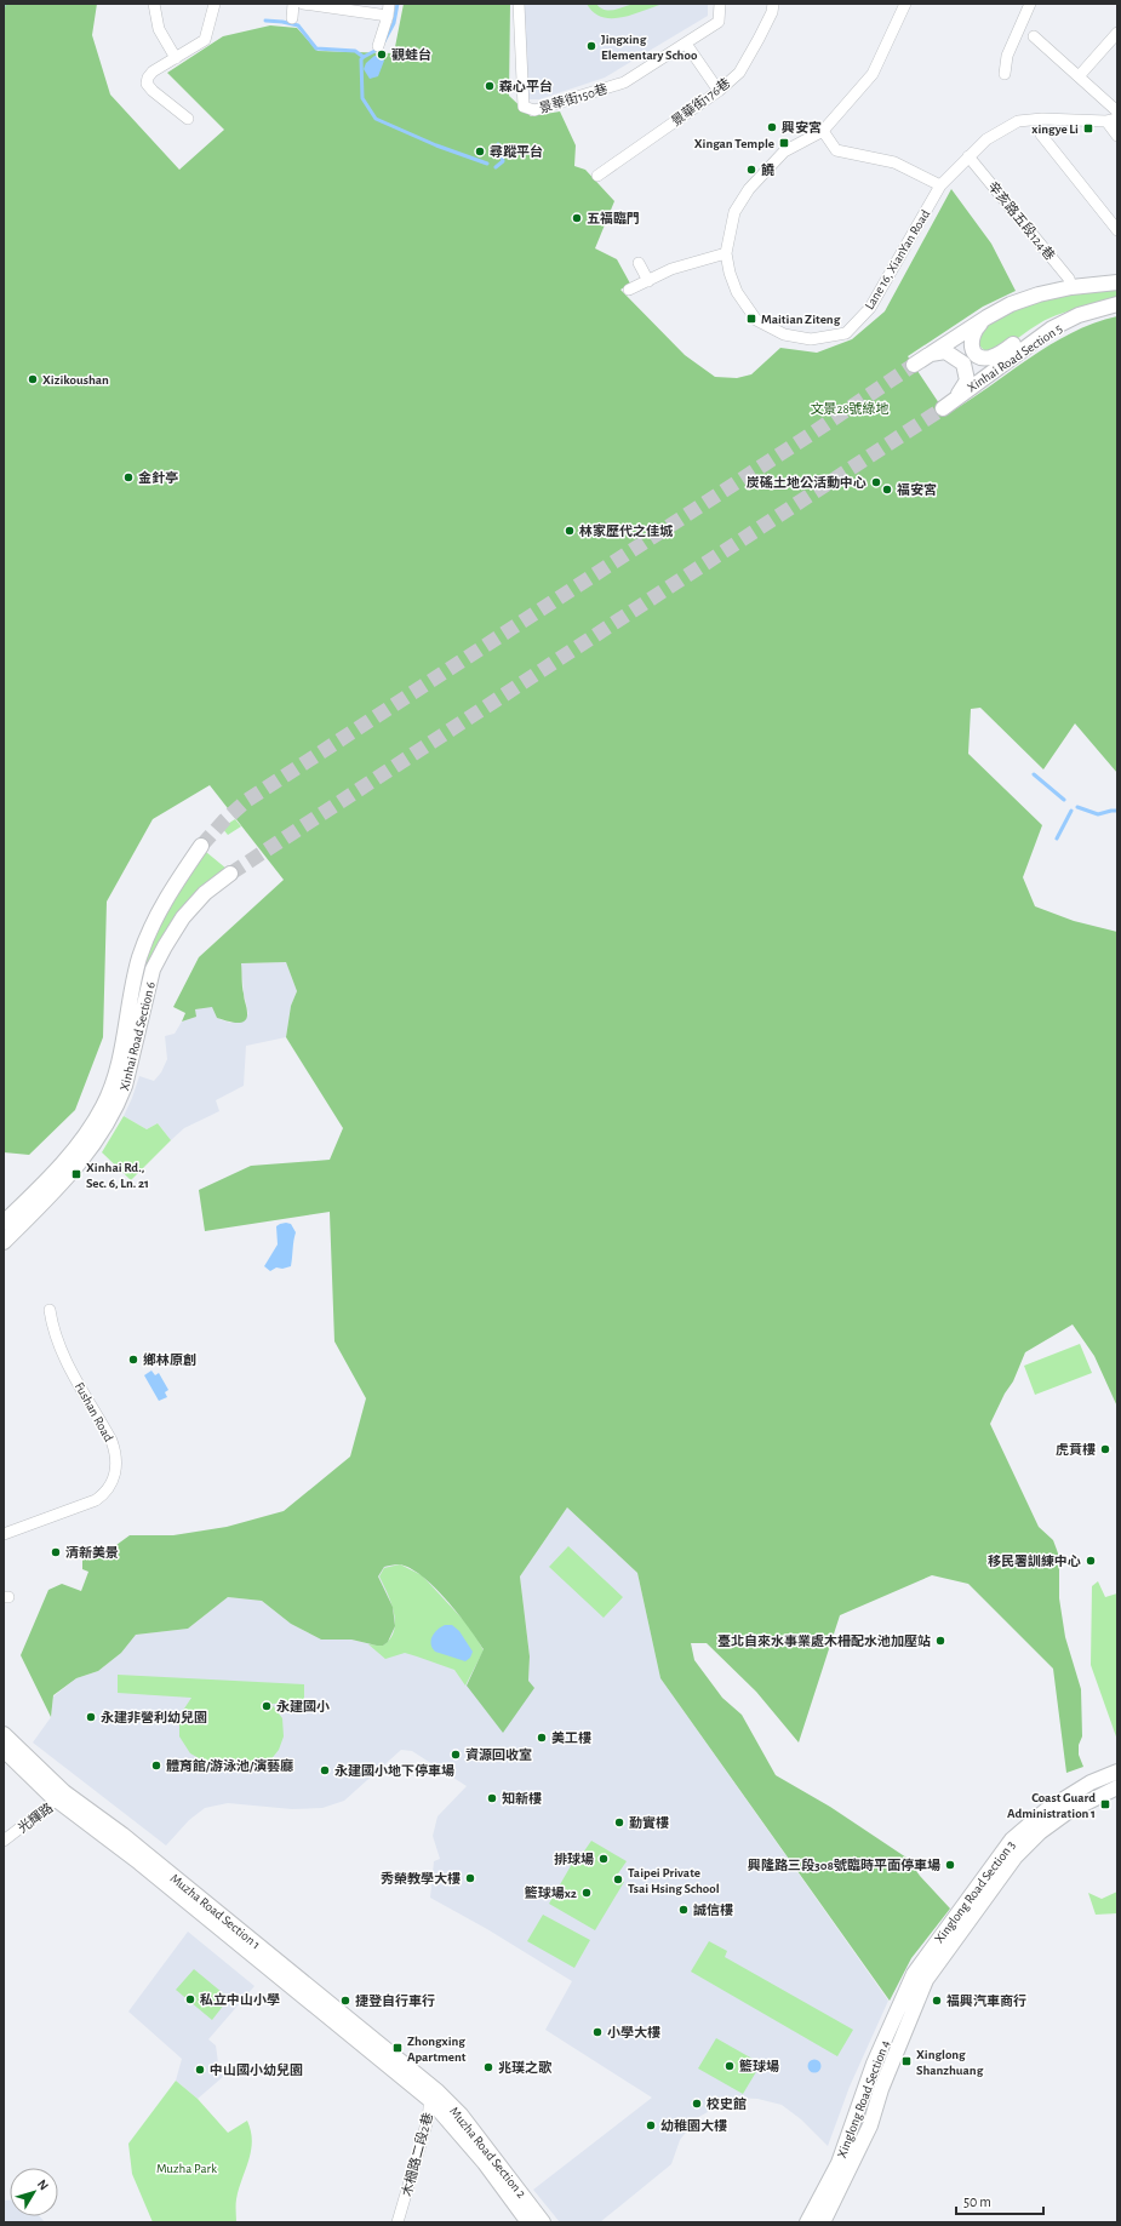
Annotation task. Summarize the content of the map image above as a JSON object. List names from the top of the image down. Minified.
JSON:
{"streets":{"main road":["Xinhai Road Section 5","Xinhai Road Section 6","Xinglong Road Section 3","Muzha Road Section 1","Xinglong Road Section 4","Muzha Road Section 2"],"street":["景華街150巷","景華街176巷","辛亥路五段124巷","Lane 16, XianYan Road","Fushan Road","光輝路","木柵路二段2巷"]},"crossings":[["辛亥路五段124巷","Lane 16, XianYan Road"],["光輝路","Muzha Road Section 1"],["Xinglong Road Section 3","Xinglong Road Section 4"],["Muzha Road Section 1","Muzha Road Section 2"],["Muzha Road Section 1","木柵路二段2巷"],["Muzha Road Section 2","木柵路二段2巷"]],"parks":["文景28號綠地","Muzha Park"],"places":{"other":["Jingxing Elementary Schoo","觀蛙台","森心平台","興安宮","尋蹤平台","饒","五福臨門","Xizikoushan","金針亭","炭磘土地公活動中心","福安宮","林家歷代之佳城","鄉林原創","虎賁樓","清新美景","移民署訓練中心","臺北自來水事業處木柵配水池加壓站","永建國小","永建非營利幼兒園","美工樓","資源回收室","體育館/游泳池/演藝廳","永建國小地下停車場","知新樓","勤實樓","排球場","興隆路三段308號臨時平面停車場","秀榮教學大樓","Taipei Private Tsai Hsing School","籃球場x2","誠信樓","私立中山小學","捷登自行車行","福興汽車商行","小學大樓","籃球場","兆璞之歌","中山國小幼兒園","校史館","幼稚園大樓"],"transit":["xingye Li","Xingan Temple","Maitian Ziteng","Xinhai Rd., Sec. 6, Ln. 21","Coast Guard Administration 1","Zhongxing Apartment","Xinglong Shanzhuang"]},"scale_bar":"50 m","north":"top right"}
